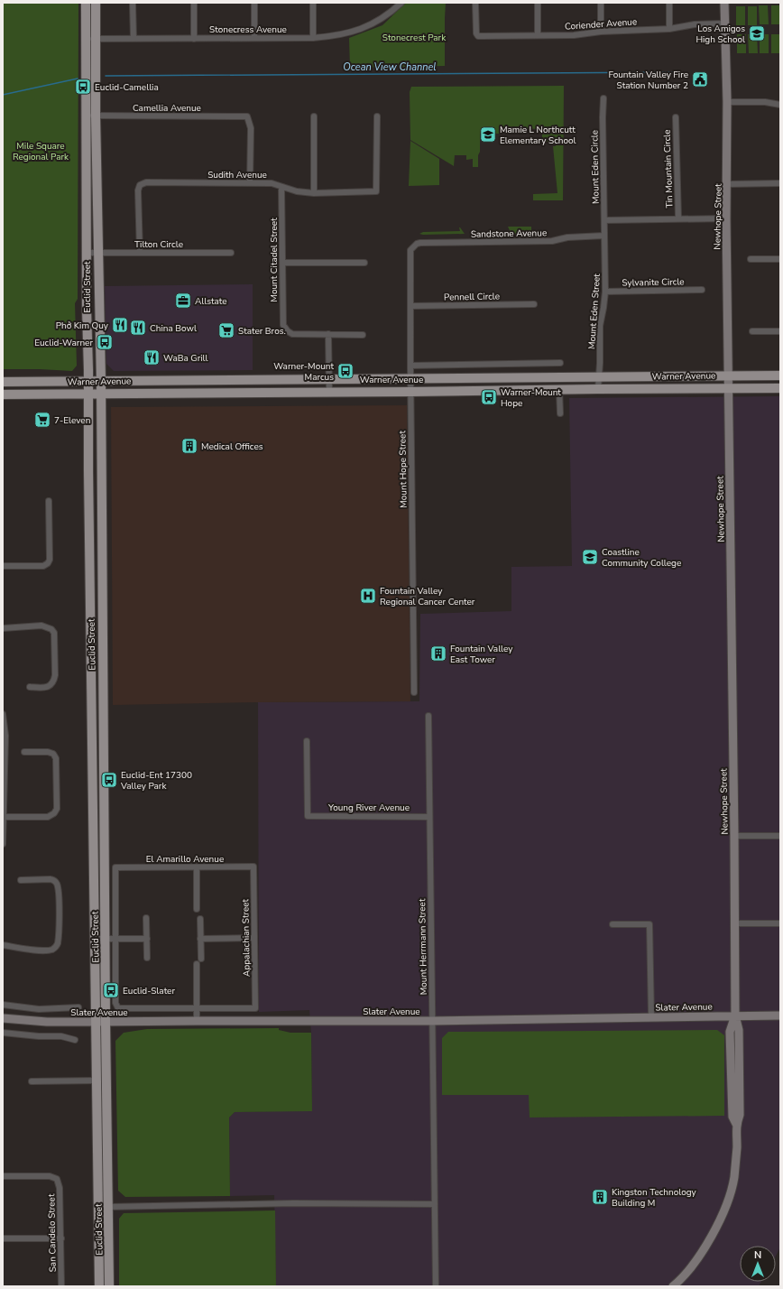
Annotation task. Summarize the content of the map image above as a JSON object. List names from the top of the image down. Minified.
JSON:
{"streets":{"main road":["Euclid Street","Warner Avenue"],"street":["Coriender Avenue","Stonecress Avenue","Camellia Avenue","Mount Eden Circle","Tin Mountain Circle","Sudith Avenue","Newhope Street","Sandstone Avenue","Tilton Circle","Mount Citadel Street","Sylvanite Circle","Pennell Circle","Mount Eden Street","Mount Hope Street","Young River Avenue","El Amarillo Avenue","Appalachian Street","Mount Herrmann Street","Slater Avenue","San Candelo Street"]},"crossings":[["Coriender Avenue","Newhope Street"],["Stonecress Avenue","Euclid Street"],["Camellia Avenue","Sudith Avenue"],["Camellia Avenue","Euclid Street"],["Mount Eden Circle","Sandstone Avenue"],["Mount Eden Circle","Mount Eden Street"],["Sudith Avenue","Tilton Circle"],["Sudith Avenue","Mount Citadel Street"],["Newhope Street","Warner Avenue"],["Newhope Street","Slater Avenue"],["Sandstone Avenue","Mount Eden Street"],["Sandstone Avenue","Mount Hope Street"],["Tilton Circle","Euclid Street"],["Sylvanite Circle","Mount Eden Street"],["Euclid Street","Warner Avenue"],["Euclid Street","Slater Avenue"],["Pennell Circle","Mount Hope Street"],["Mount Eden Street","Warner Avenue"],["Warner Avenue","Mount Hope Street"],["Young River Avenue","Mount Herrmann Street"],["El Amarillo Avenue","Appalachian Street"],["Mount Herrmann Street","Slater Avenue"]],"water":["Ocean View Channel"],"parks":["Stonecrest Park","Mile Square Regional Park"],"places":{"school or university":["Los Amigos High School","Mamie L Northcutt Elementary School","Coastline Community College"],"public building":["Fountain Valley Fire Station Number 2"],"bus stop":["Euclid-Camellia","Euclid-Warner","Warner-Mount Marcus","Warner-Mount Hope","Euclid-Ent 17300 Valley Park","Euclid-Slater"],"office":["Allstate"],"restaurant":["Phở Kim Quy","China Bowl","WaBa Grill"],"supermarket":["Stater Bros.","7-Eleven"],"building":["Medical Offices","Fountain Valley East Tower","Kingston Technology Building M"],"hospital":["Fountain Valley Regional Cancer Center"]},"north":"top"}
